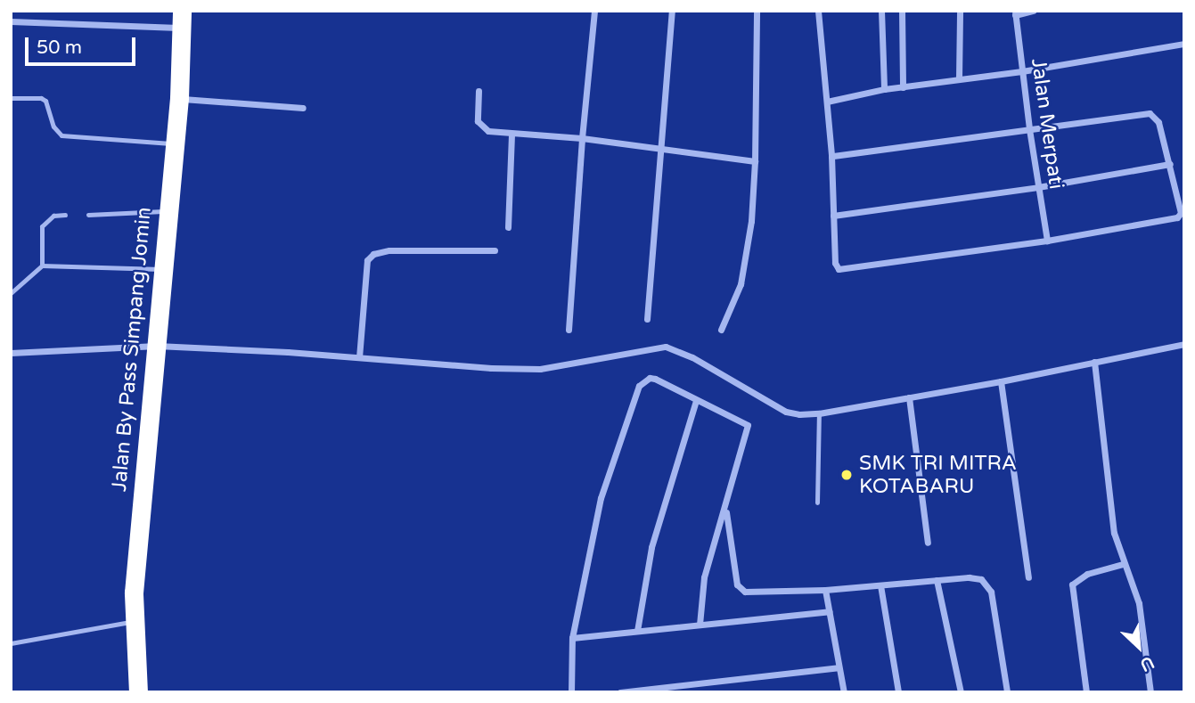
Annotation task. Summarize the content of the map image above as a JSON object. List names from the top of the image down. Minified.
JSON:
{"streets":{"highway":["Jalan By Pass Simpang Jomin"],"street":["Jalan Merpati"]},"places":["SMK TRI MITRA KOTABARU"],"scale_bar":"50 m","north":"bottom right"}
